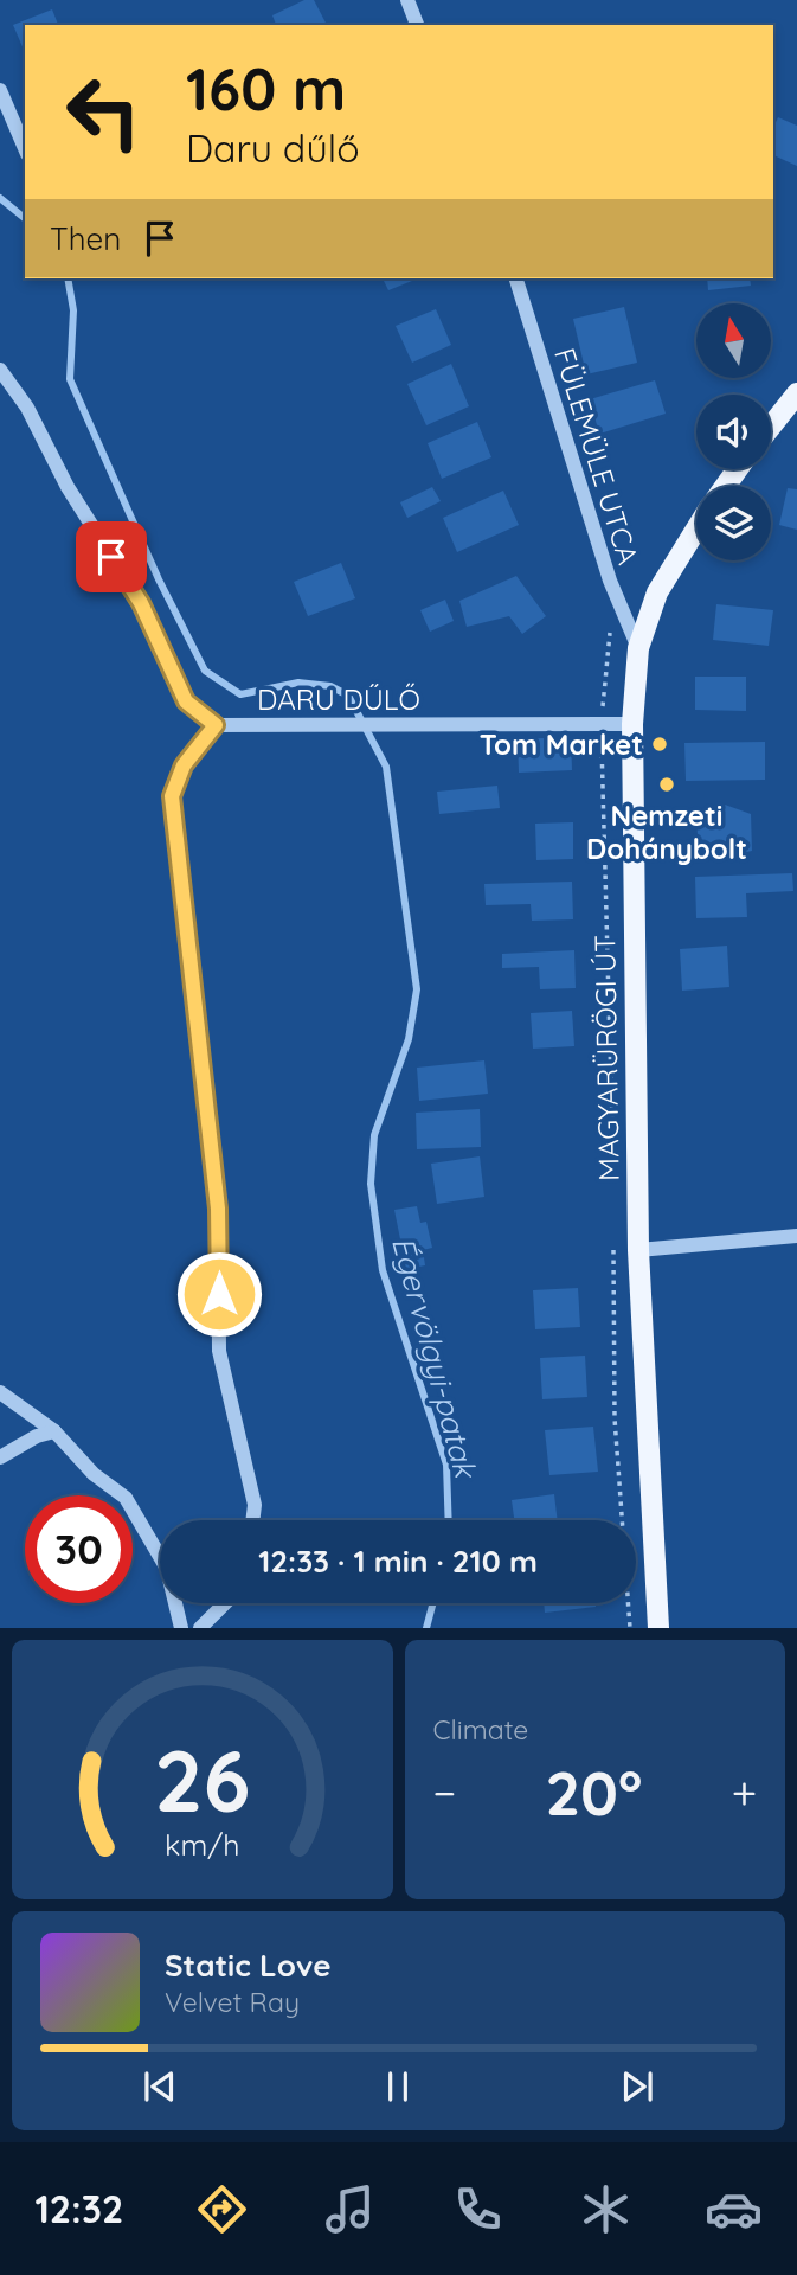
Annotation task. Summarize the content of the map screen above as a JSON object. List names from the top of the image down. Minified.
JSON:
{"streets":{"main road":["MAGYARÜRÖGI ÚT"],"street":["FÜLEMÜLE UTCA","DARU DŰLŐ"]},"crossings":[["FÜLEMÜLE UTCA","MAGYARÜRÖGI ÚT"],["DARU DŰLŐ","MAGYARÜRÖGI ÚT"]],"water":["Égervölgyi-patak"],"places":["Tom Market","Nemzeti Dohánybolt"],"north":"top","page":{"turn":["160 m","Daru dűlő"],"then":"Then","limit":"30","trip":"12:33 · 1 min · 210 m","tile":"Climate","heat":["−","20°","+"],"song":["Static Love","Velvet Ray"],"tabs":"12:32","gauge":["26","km/h"]}}
